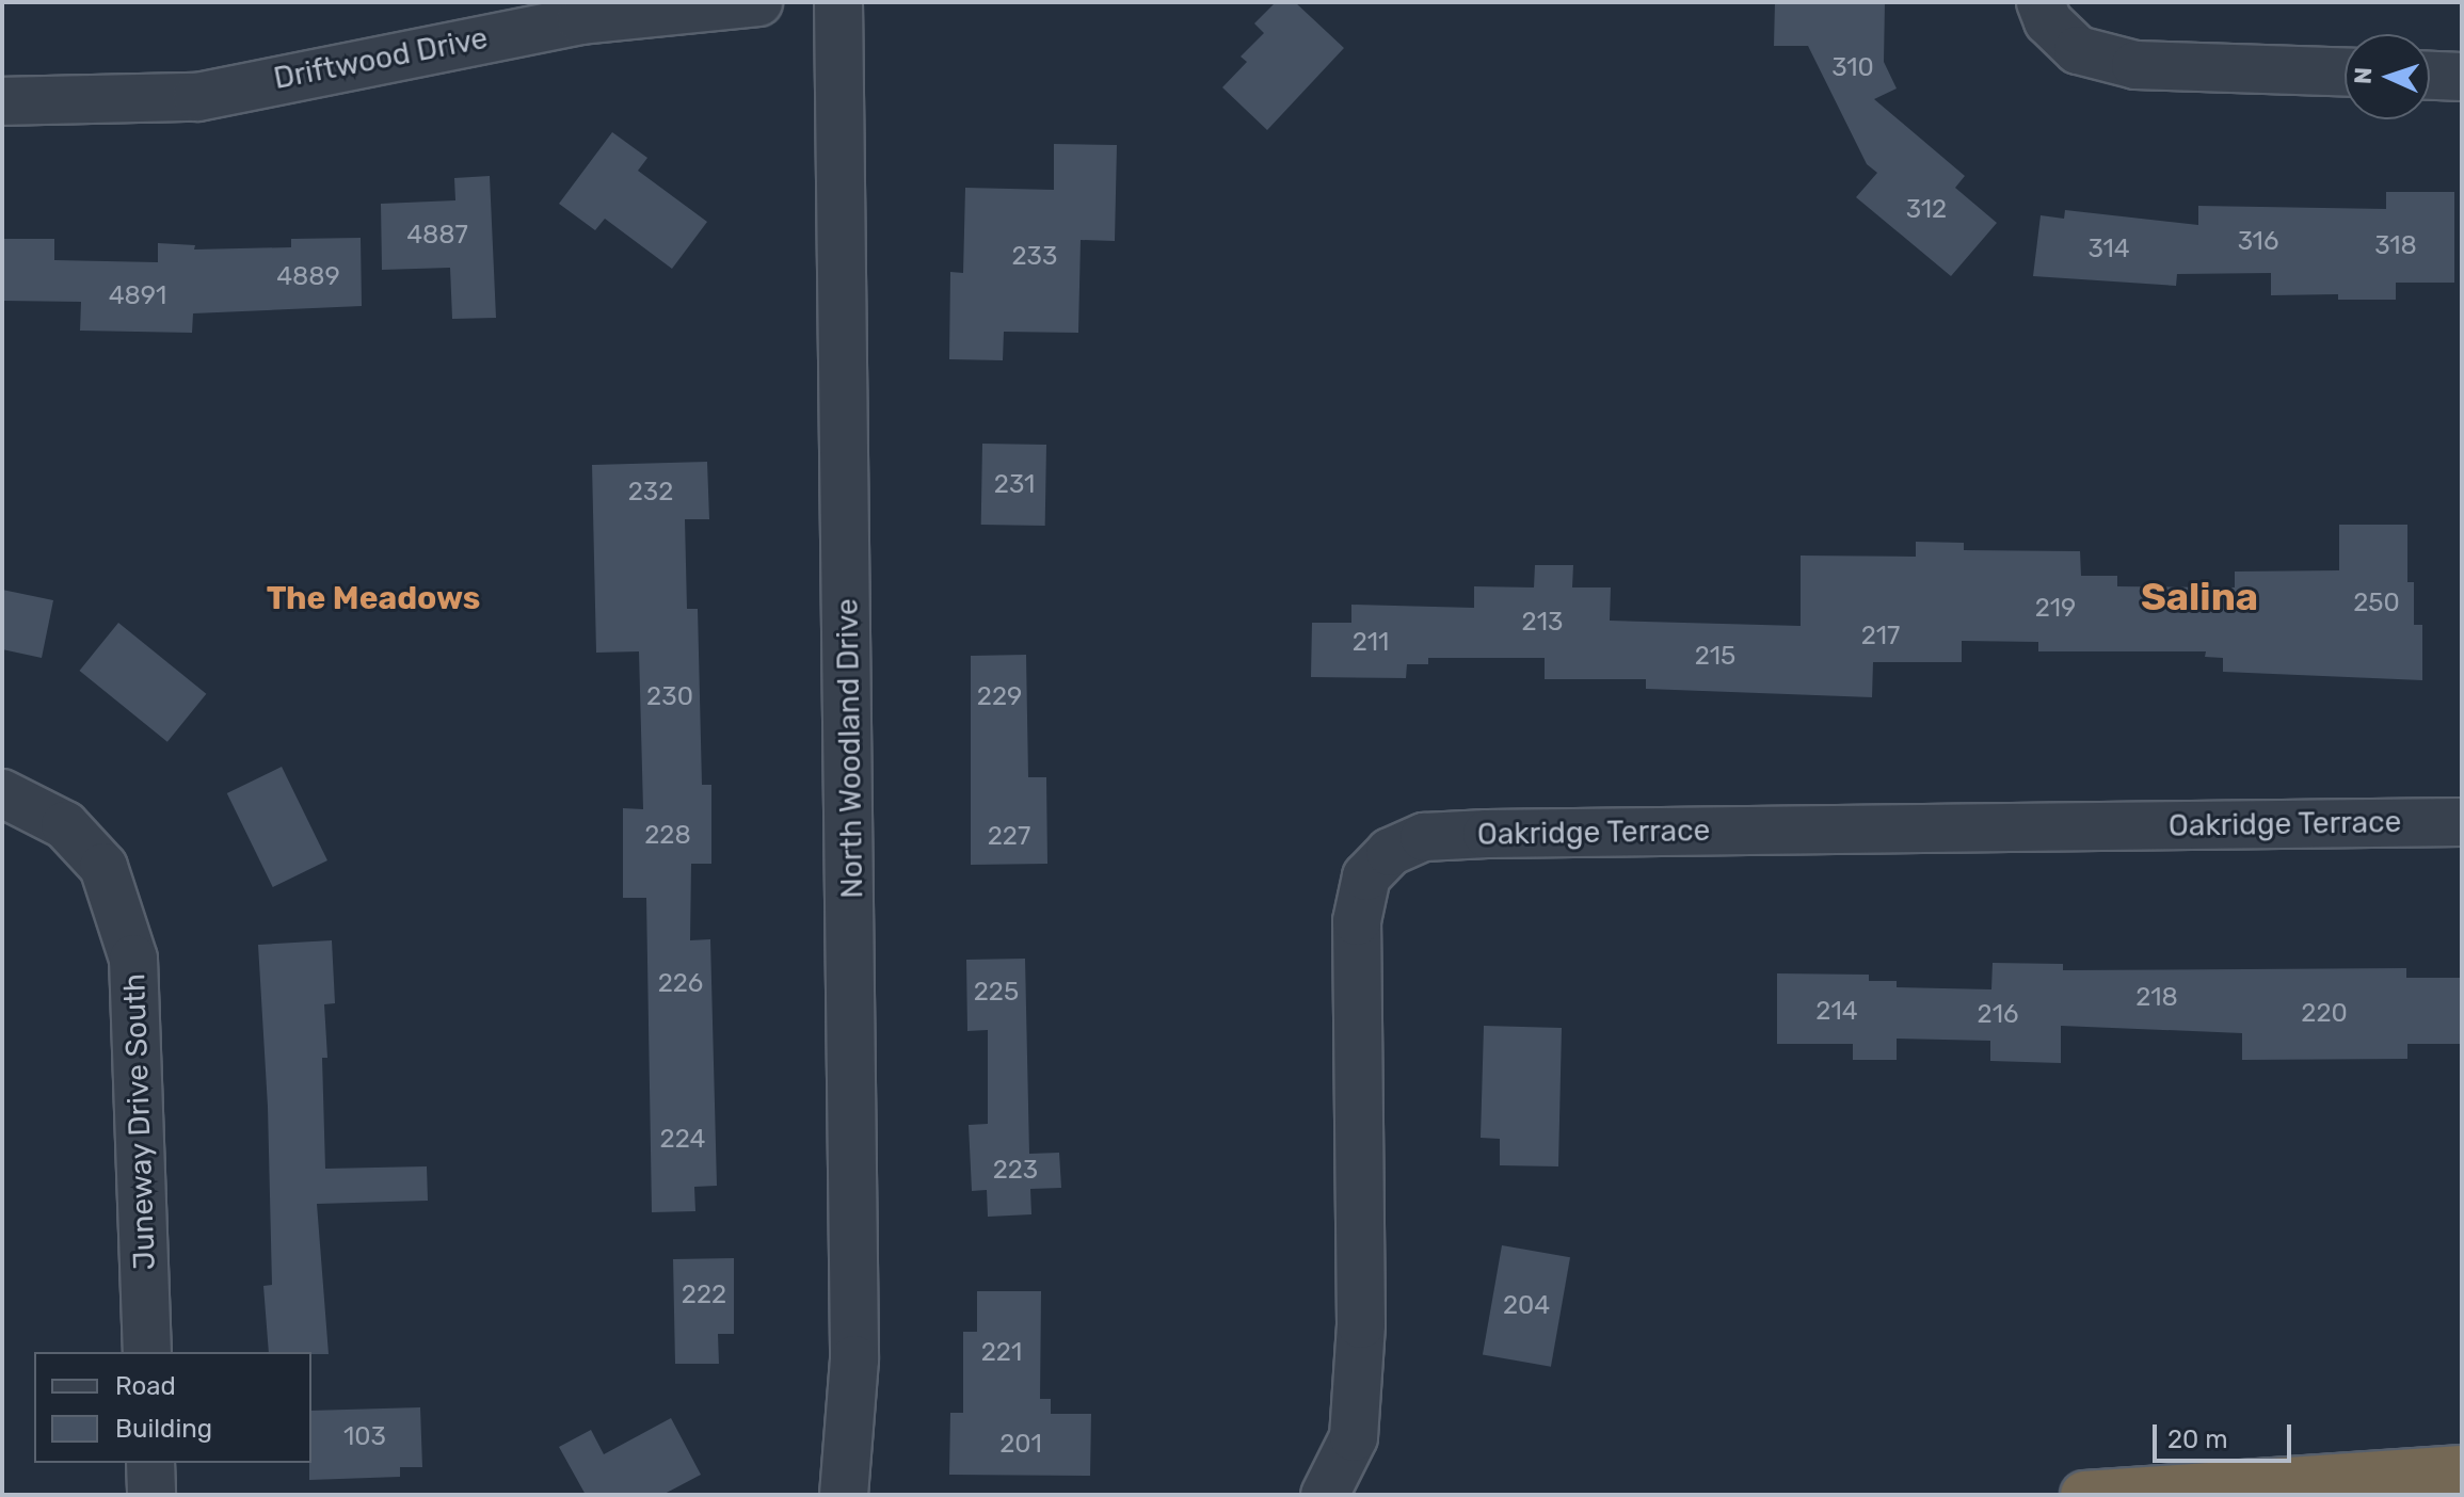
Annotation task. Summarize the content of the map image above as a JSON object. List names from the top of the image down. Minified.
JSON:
{"streets":{"street":["Driftwood Drive","North Woodland Drive","Oakridge Terrace","Juneway Drive South"]},"districts":["Salina","The Meadows"],"house_numbers":["310","312","4887","316","318","314","233","4889","4891","231","232","250","219","213","217","211","215","230","229","228","227","226","225","218","214","220","216","224","223","222","204","221","103","201"],"legend":["Road","Building"],"scale_bar":"20 m","north":"left"}
